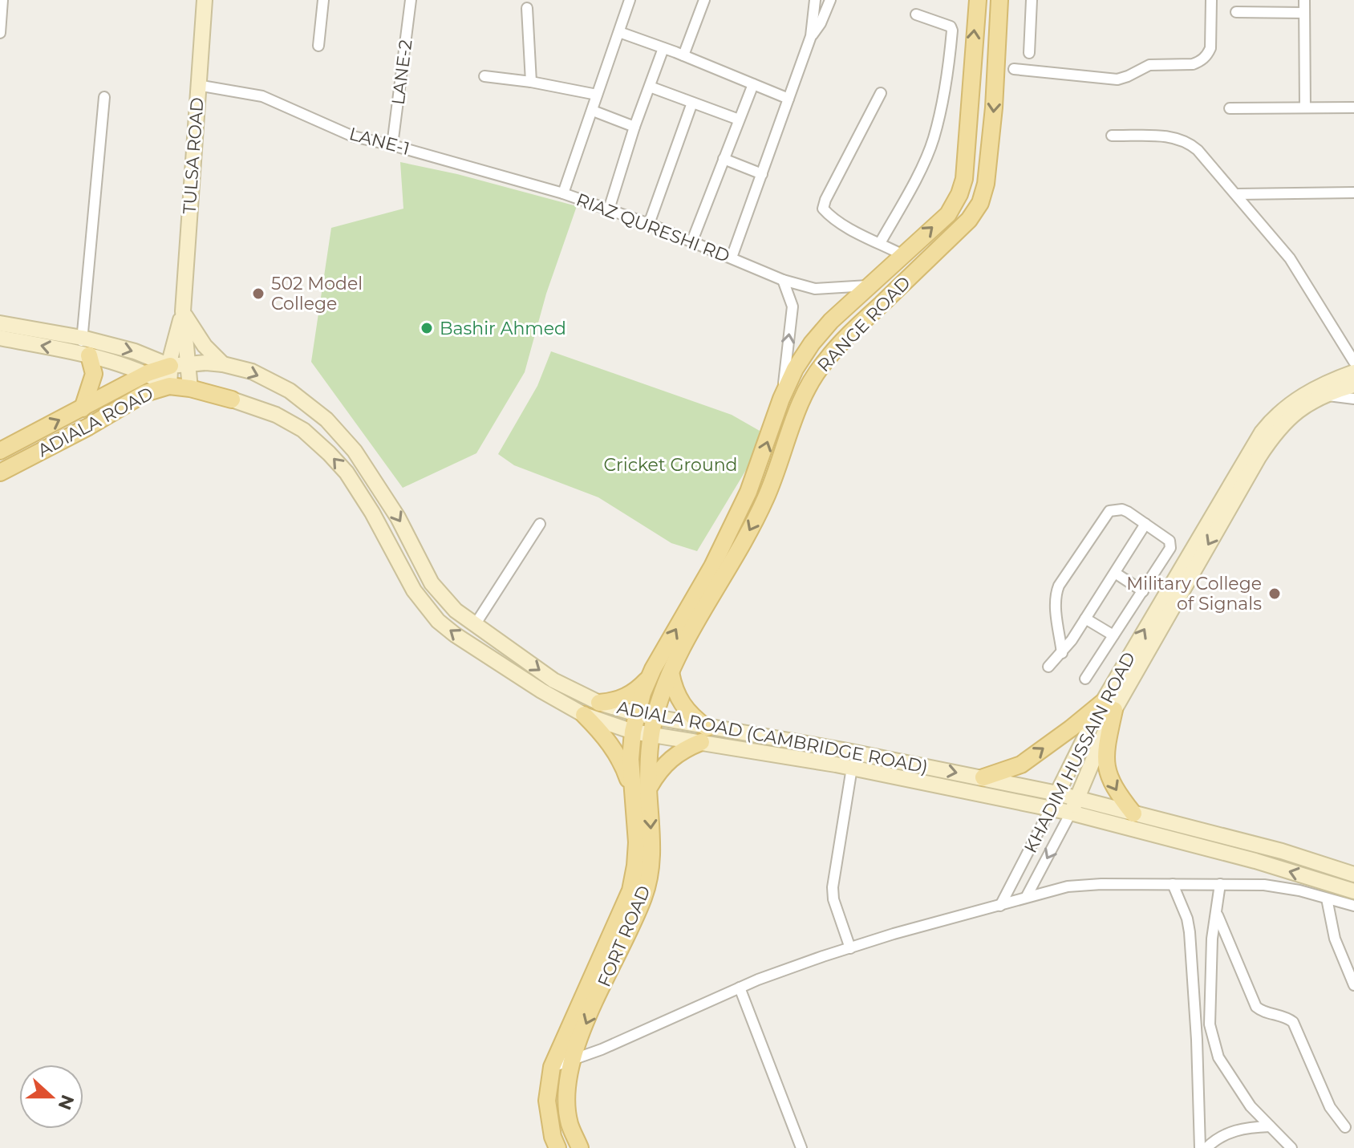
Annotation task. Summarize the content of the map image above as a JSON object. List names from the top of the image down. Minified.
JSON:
{"streets":{"main road":["TULSA ROAD","RANGE ROAD","ADIALA ROAD","ADIALA ROAD (CAMBRIDGE ROAD)","KHADIM HUSSAIN ROAD","FORT ROAD"],"street":["LANE-2","LANE-1","RIAZ QURESHI RD"]},"crossings":[["LANE-2","LANE-1"],["LANE-1","TULSA ROAD"],["LANE-1","RIAZ QURESHI RD"],["TULSA ROAD","ADIALA ROAD"],["TULSA ROAD","ADIALA ROAD (CAMBRIDGE ROAD)"],["RANGE ROAD","ADIALA ROAD (CAMBRIDGE ROAD)"],["RANGE ROAD","FORT ROAD"],["ADIALA ROAD","ADIALA ROAD (CAMBRIDGE ROAD)"],["ADIALA ROAD (CAMBRIDGE ROAD)","KHADIM HUSSAIN ROAD"],["ADIALA ROAD (CAMBRIDGE ROAD)","FORT ROAD"]],"parks":["Cricket Ground"],"places":["502 Model College","Bashir Ahmed","Military College of Signals"],"north":"right"}
